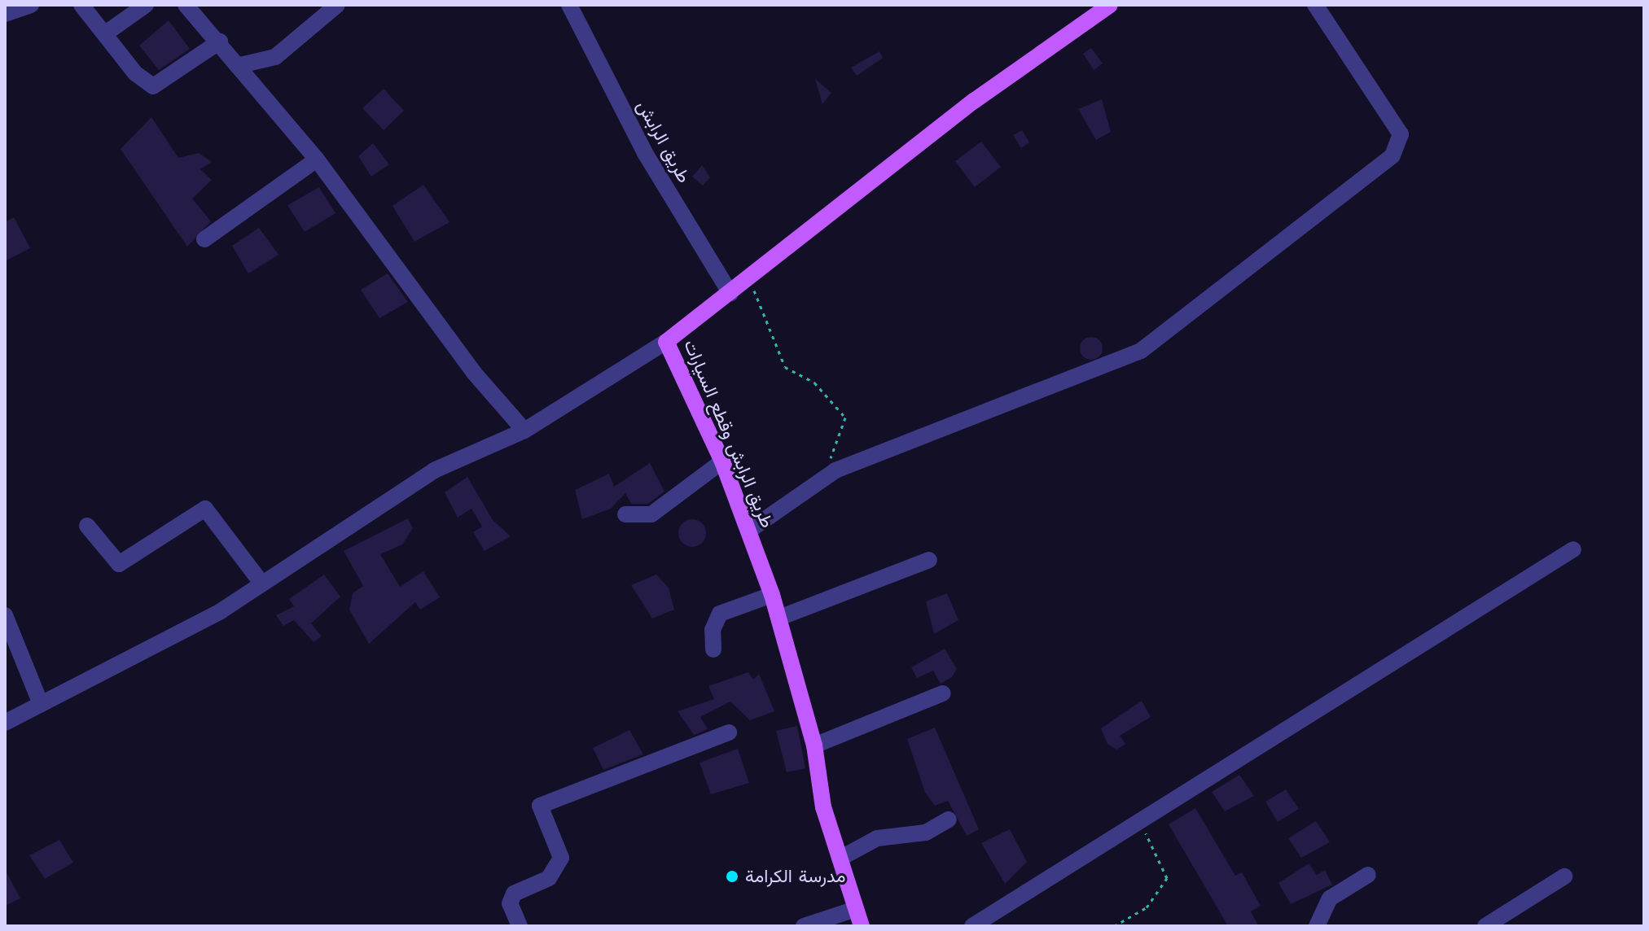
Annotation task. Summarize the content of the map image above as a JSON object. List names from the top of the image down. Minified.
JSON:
{"streets":{"main road":["طريق الرابش وقطع السيارات"],"street":["طريق الرابش"]},"crossings":[["طريق الرابش","طريق الرابش وقطع السيارات"]],"places":["مدرسة الكرامة"]}
